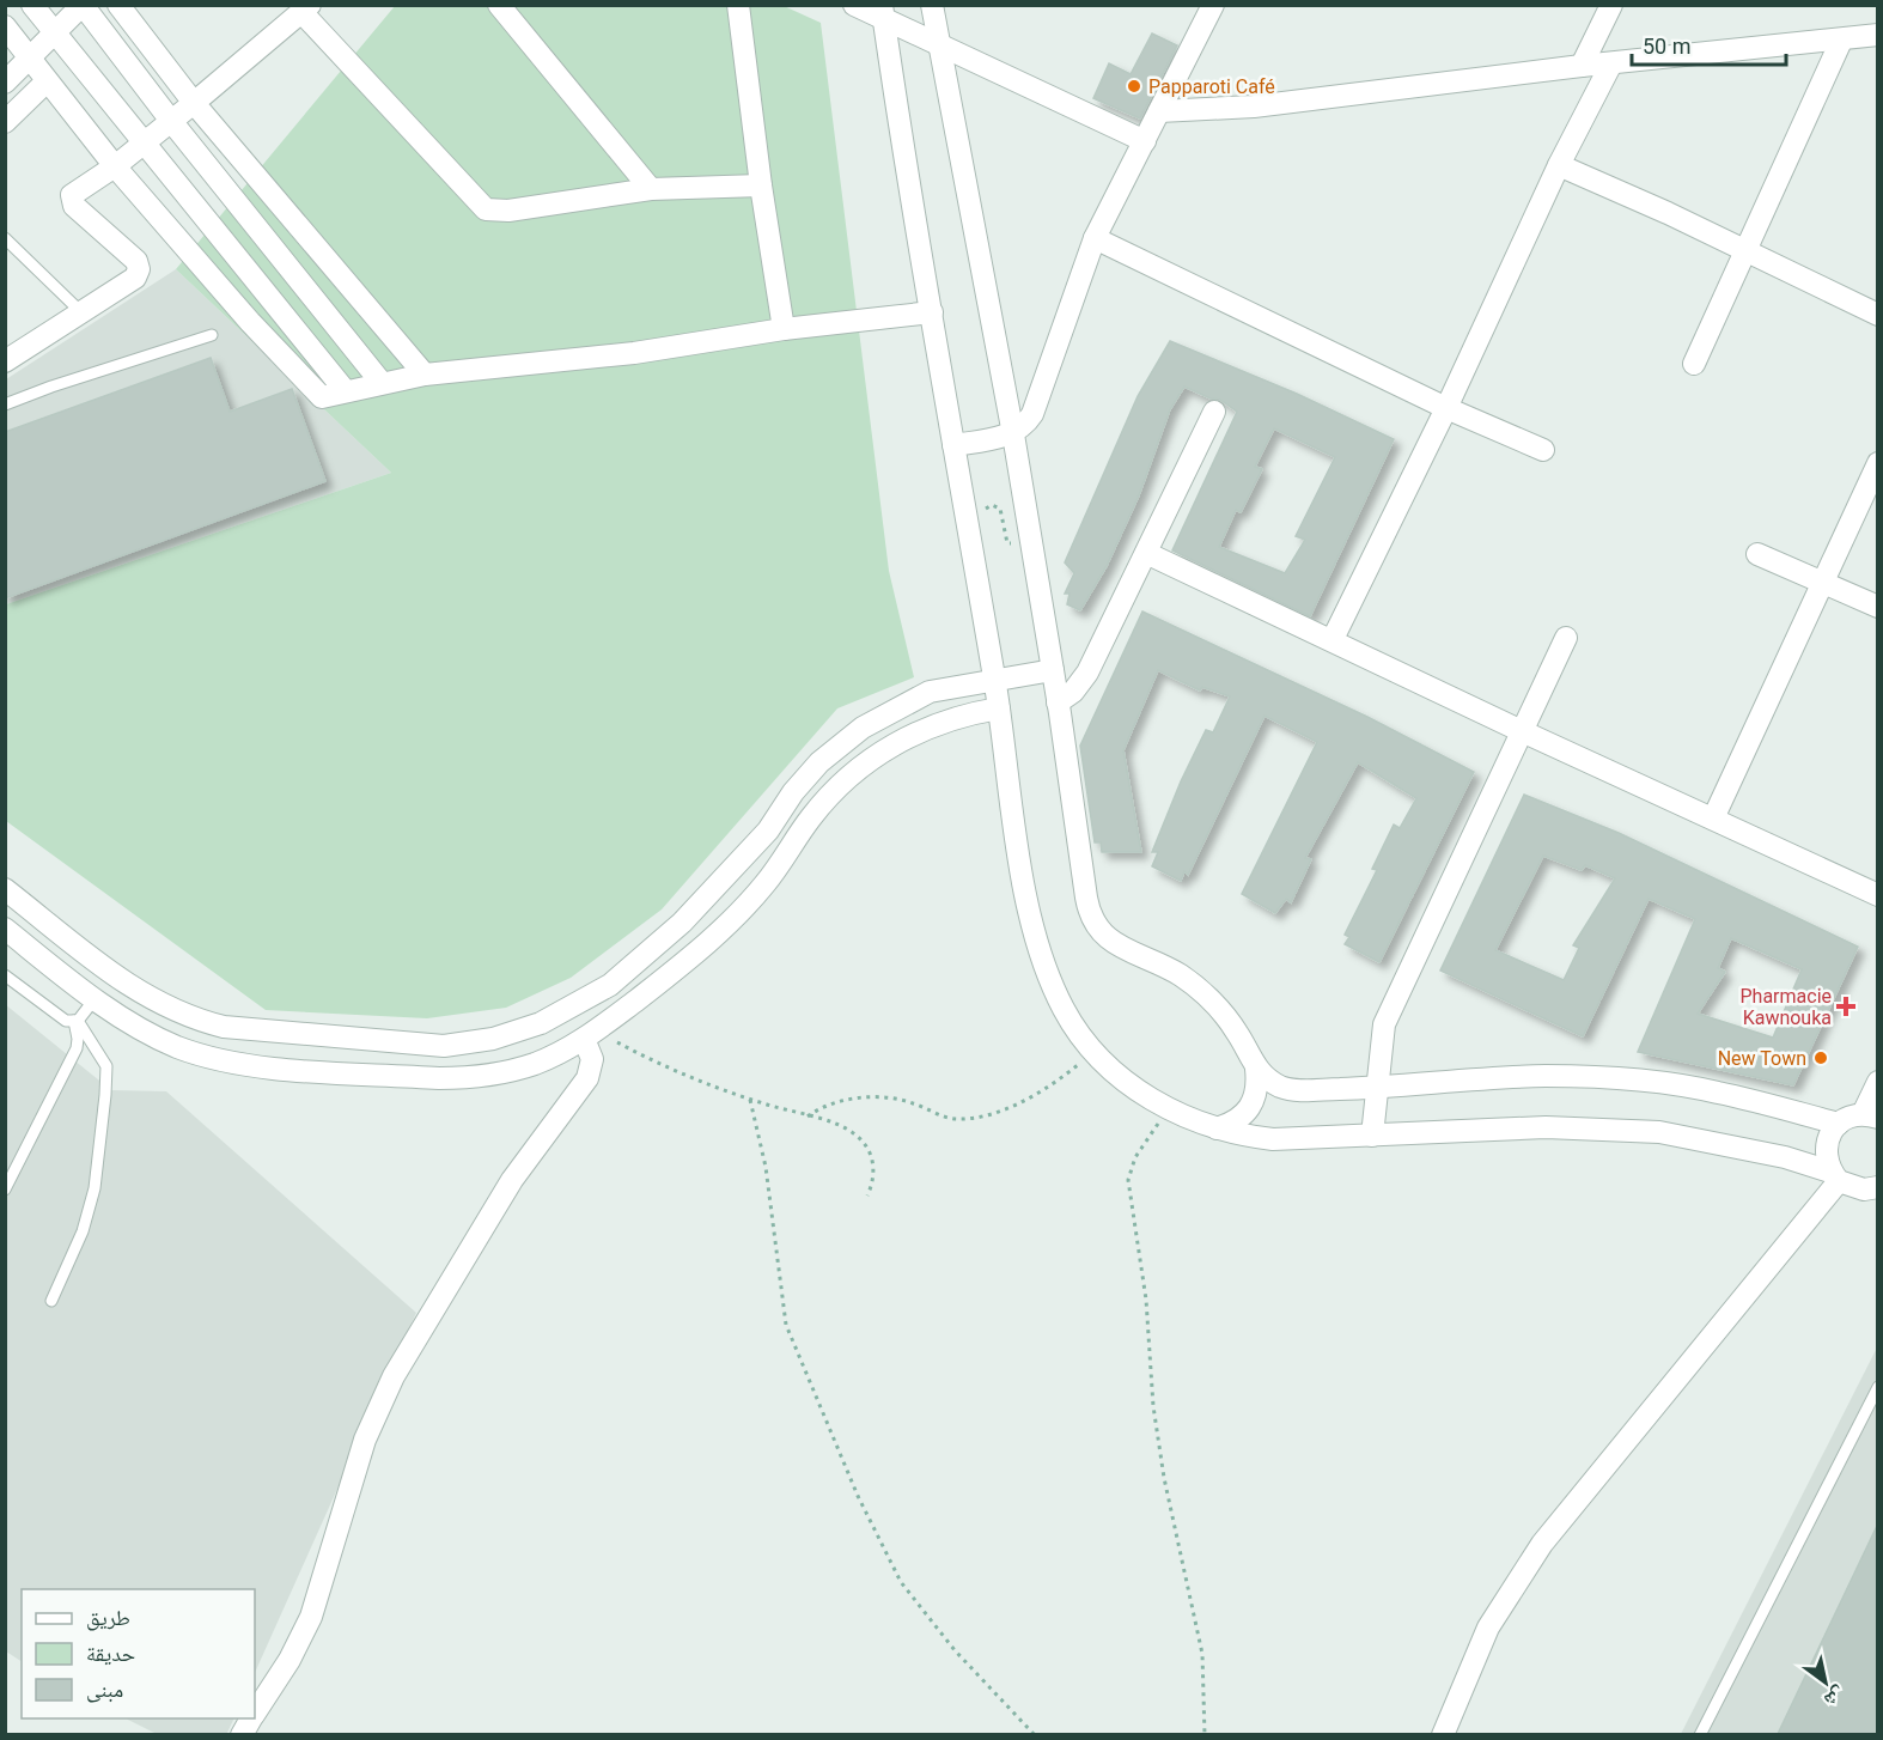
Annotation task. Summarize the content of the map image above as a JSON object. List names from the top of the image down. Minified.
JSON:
{"places":{"other":["Papparoti Café","New Town"],"health":["Pharmacie Kawnouka"]},"legend":["طريق","حديقة","مبنى"],"scale_bar":"50 m","north":"bottom right"}
